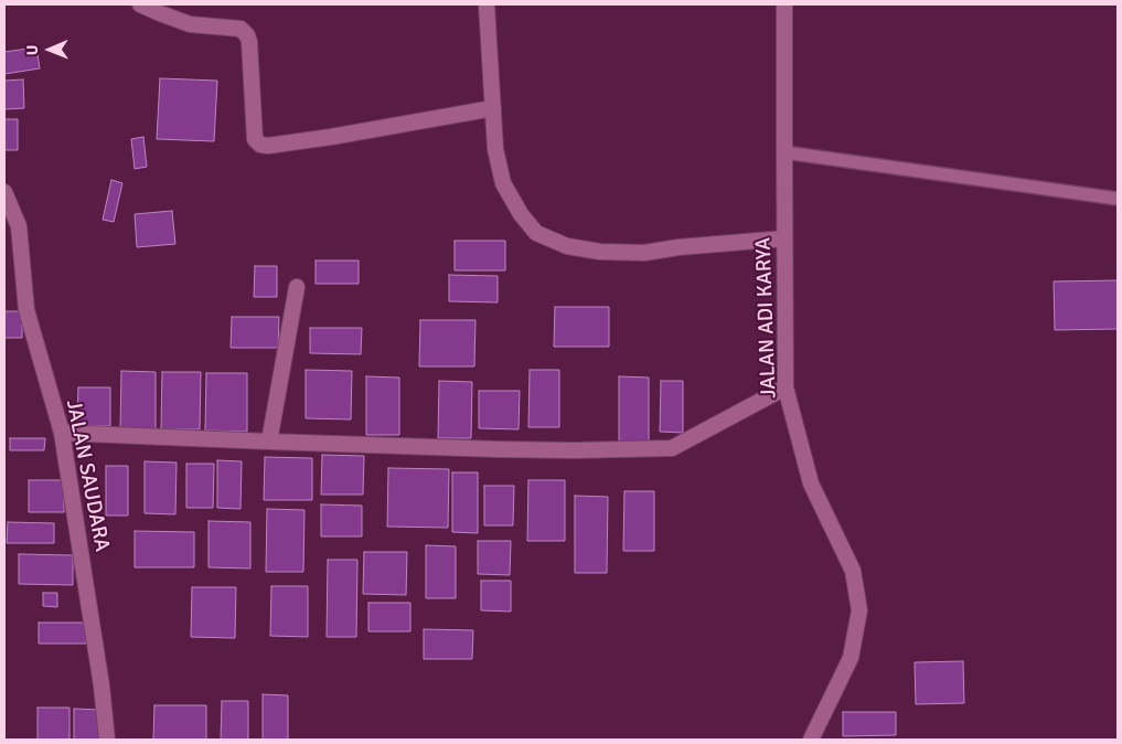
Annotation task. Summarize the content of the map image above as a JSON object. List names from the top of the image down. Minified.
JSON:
{"streets":{"street":["JALAN ADI KARYA","JALAN SAUDARA"]},"north":"left"}
